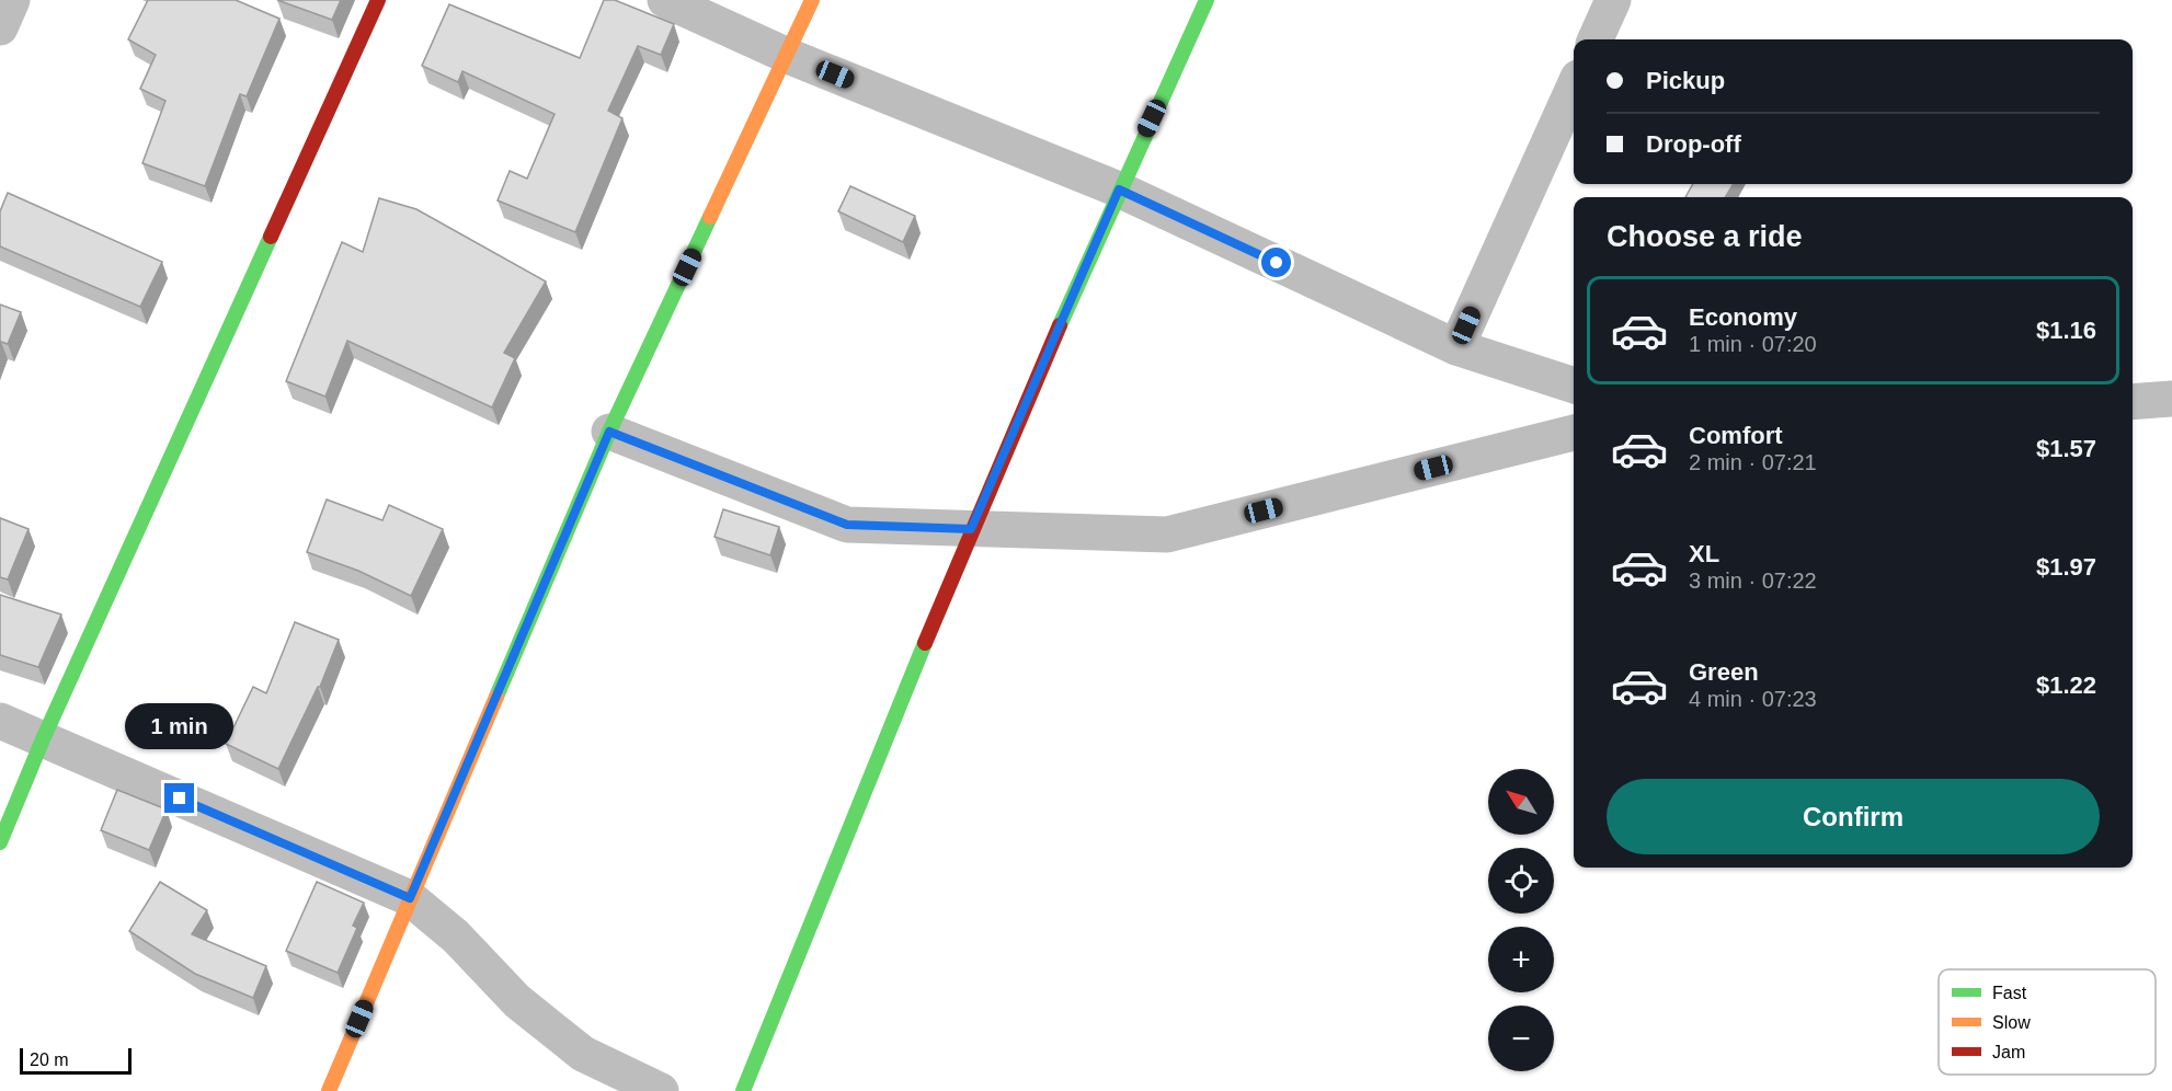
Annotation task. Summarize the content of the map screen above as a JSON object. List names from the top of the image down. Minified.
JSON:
{"legend":["Fast","Slow","Jam"],"scale_bar":"20 m","north":"top left","page":{"banner":["Pickup","Drop-off"],"heading":"Choose a ride","list":[{"name":"Economy","note":"1 min · 07:20","value":"$1.16"},{"name":"Comfort","note":"2 min · 07:21","value":"$1.57"},{"name":"XL","note":"3 min · 07:22","value":"$1.97"},{"name":"Green","note":"4 min · 07:23","value":"$1.22"}],"bubble":"1 min","buttons":"Confirm","map_buttons":["+","−"],"scale":"20 m"}}
